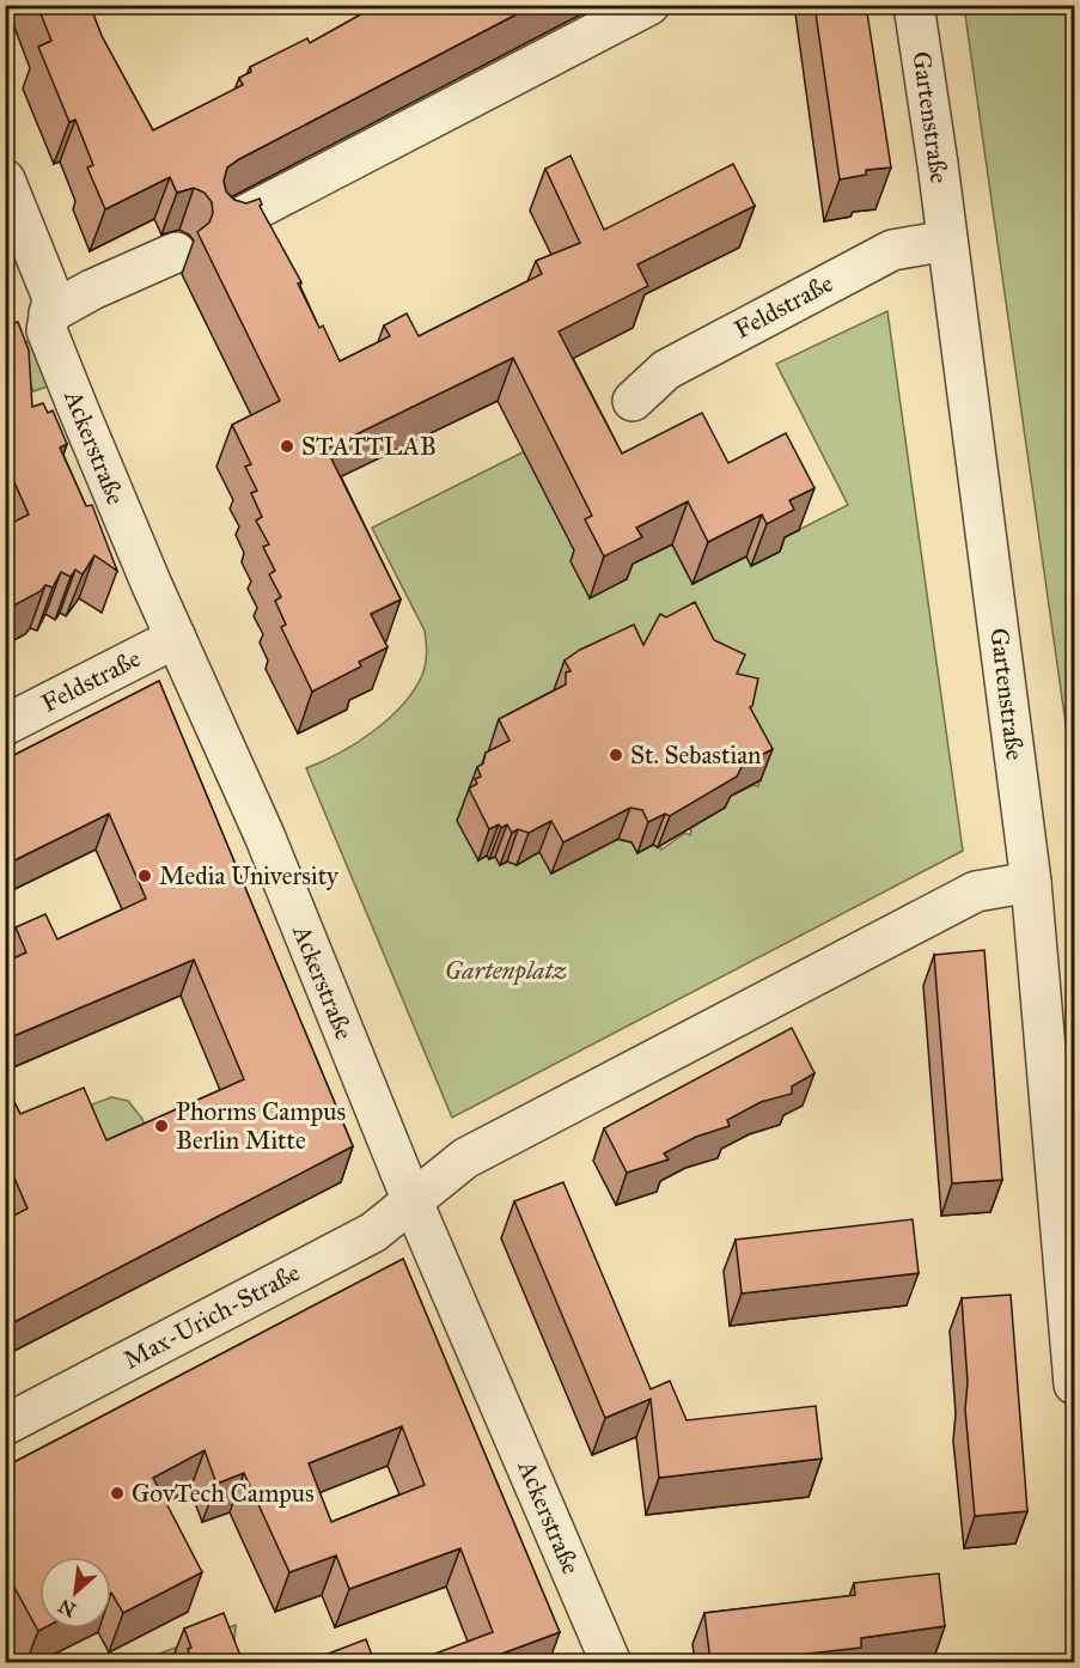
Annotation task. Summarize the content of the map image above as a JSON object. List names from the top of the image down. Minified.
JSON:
{"streets":{"street":["Gartenstraße","Feldstraße","Ackerstraße","Max-Urich-Straße"]},"crossings":[["Gartenstraße","Feldstraße"],["Feldstraße","Ackerstraße"],["Ackerstraße","Max-Urich-Straße"]],"parks":["Gartenplatz"],"places":["STATTLAB","St. Sebastian","Media University","Phorms Campus Berlin Mitte","GovTech Campus"],"north":"bottom left"}
